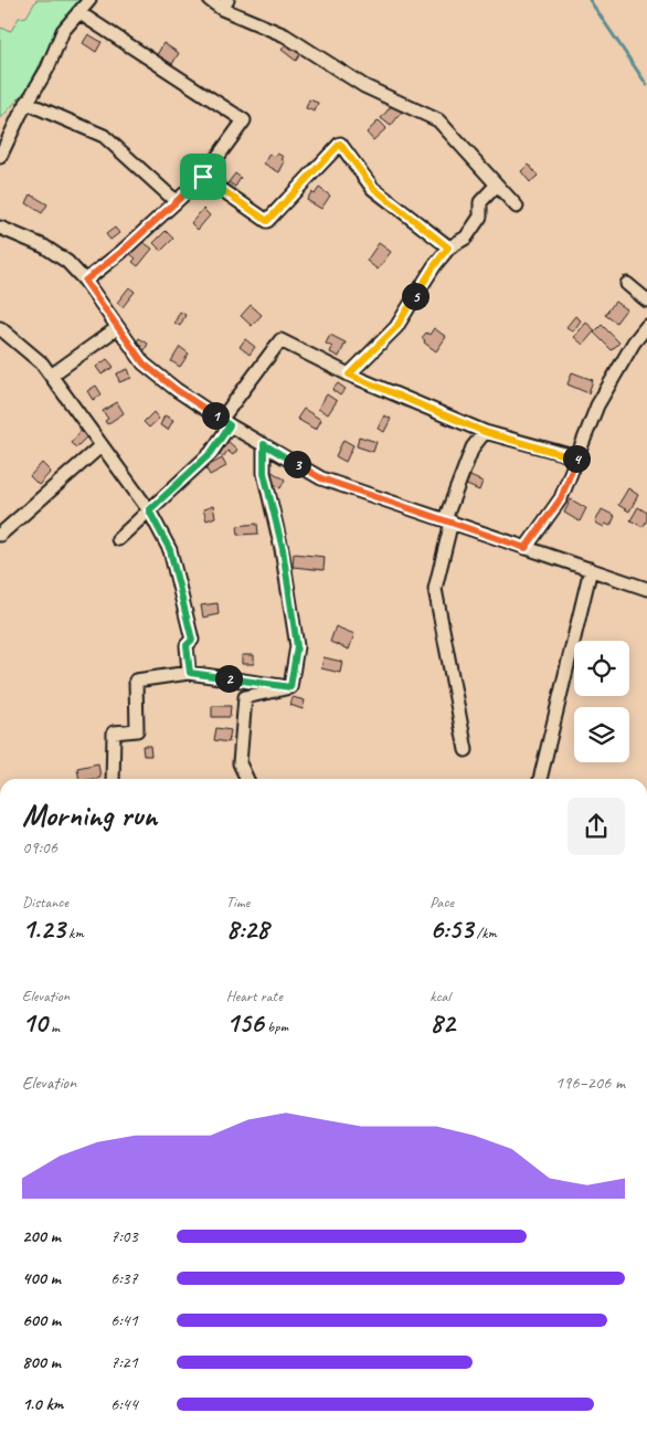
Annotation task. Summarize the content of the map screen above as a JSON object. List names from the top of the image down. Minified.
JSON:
{"page":{"pins":["5","1","4","3","2"],"heading":["Morning run","09:06"],"stats":[["Distance","1.23 km"],["Time","8:28"],["Pace","6:53 /km"],["Elevation","10 m"],["Heart rate","156 bpm"],["kcal","82"]],"chart":["Elevation","196–206 m"],"list":[{"name":"200 m","note":"7:03"},{"name":"400 m","note":"6:37"},{"name":"600 m","note":"6:41"},{"name":"800 m","note":"7:21"},{"name":"1.0 km","note":"6:44"}]}}
